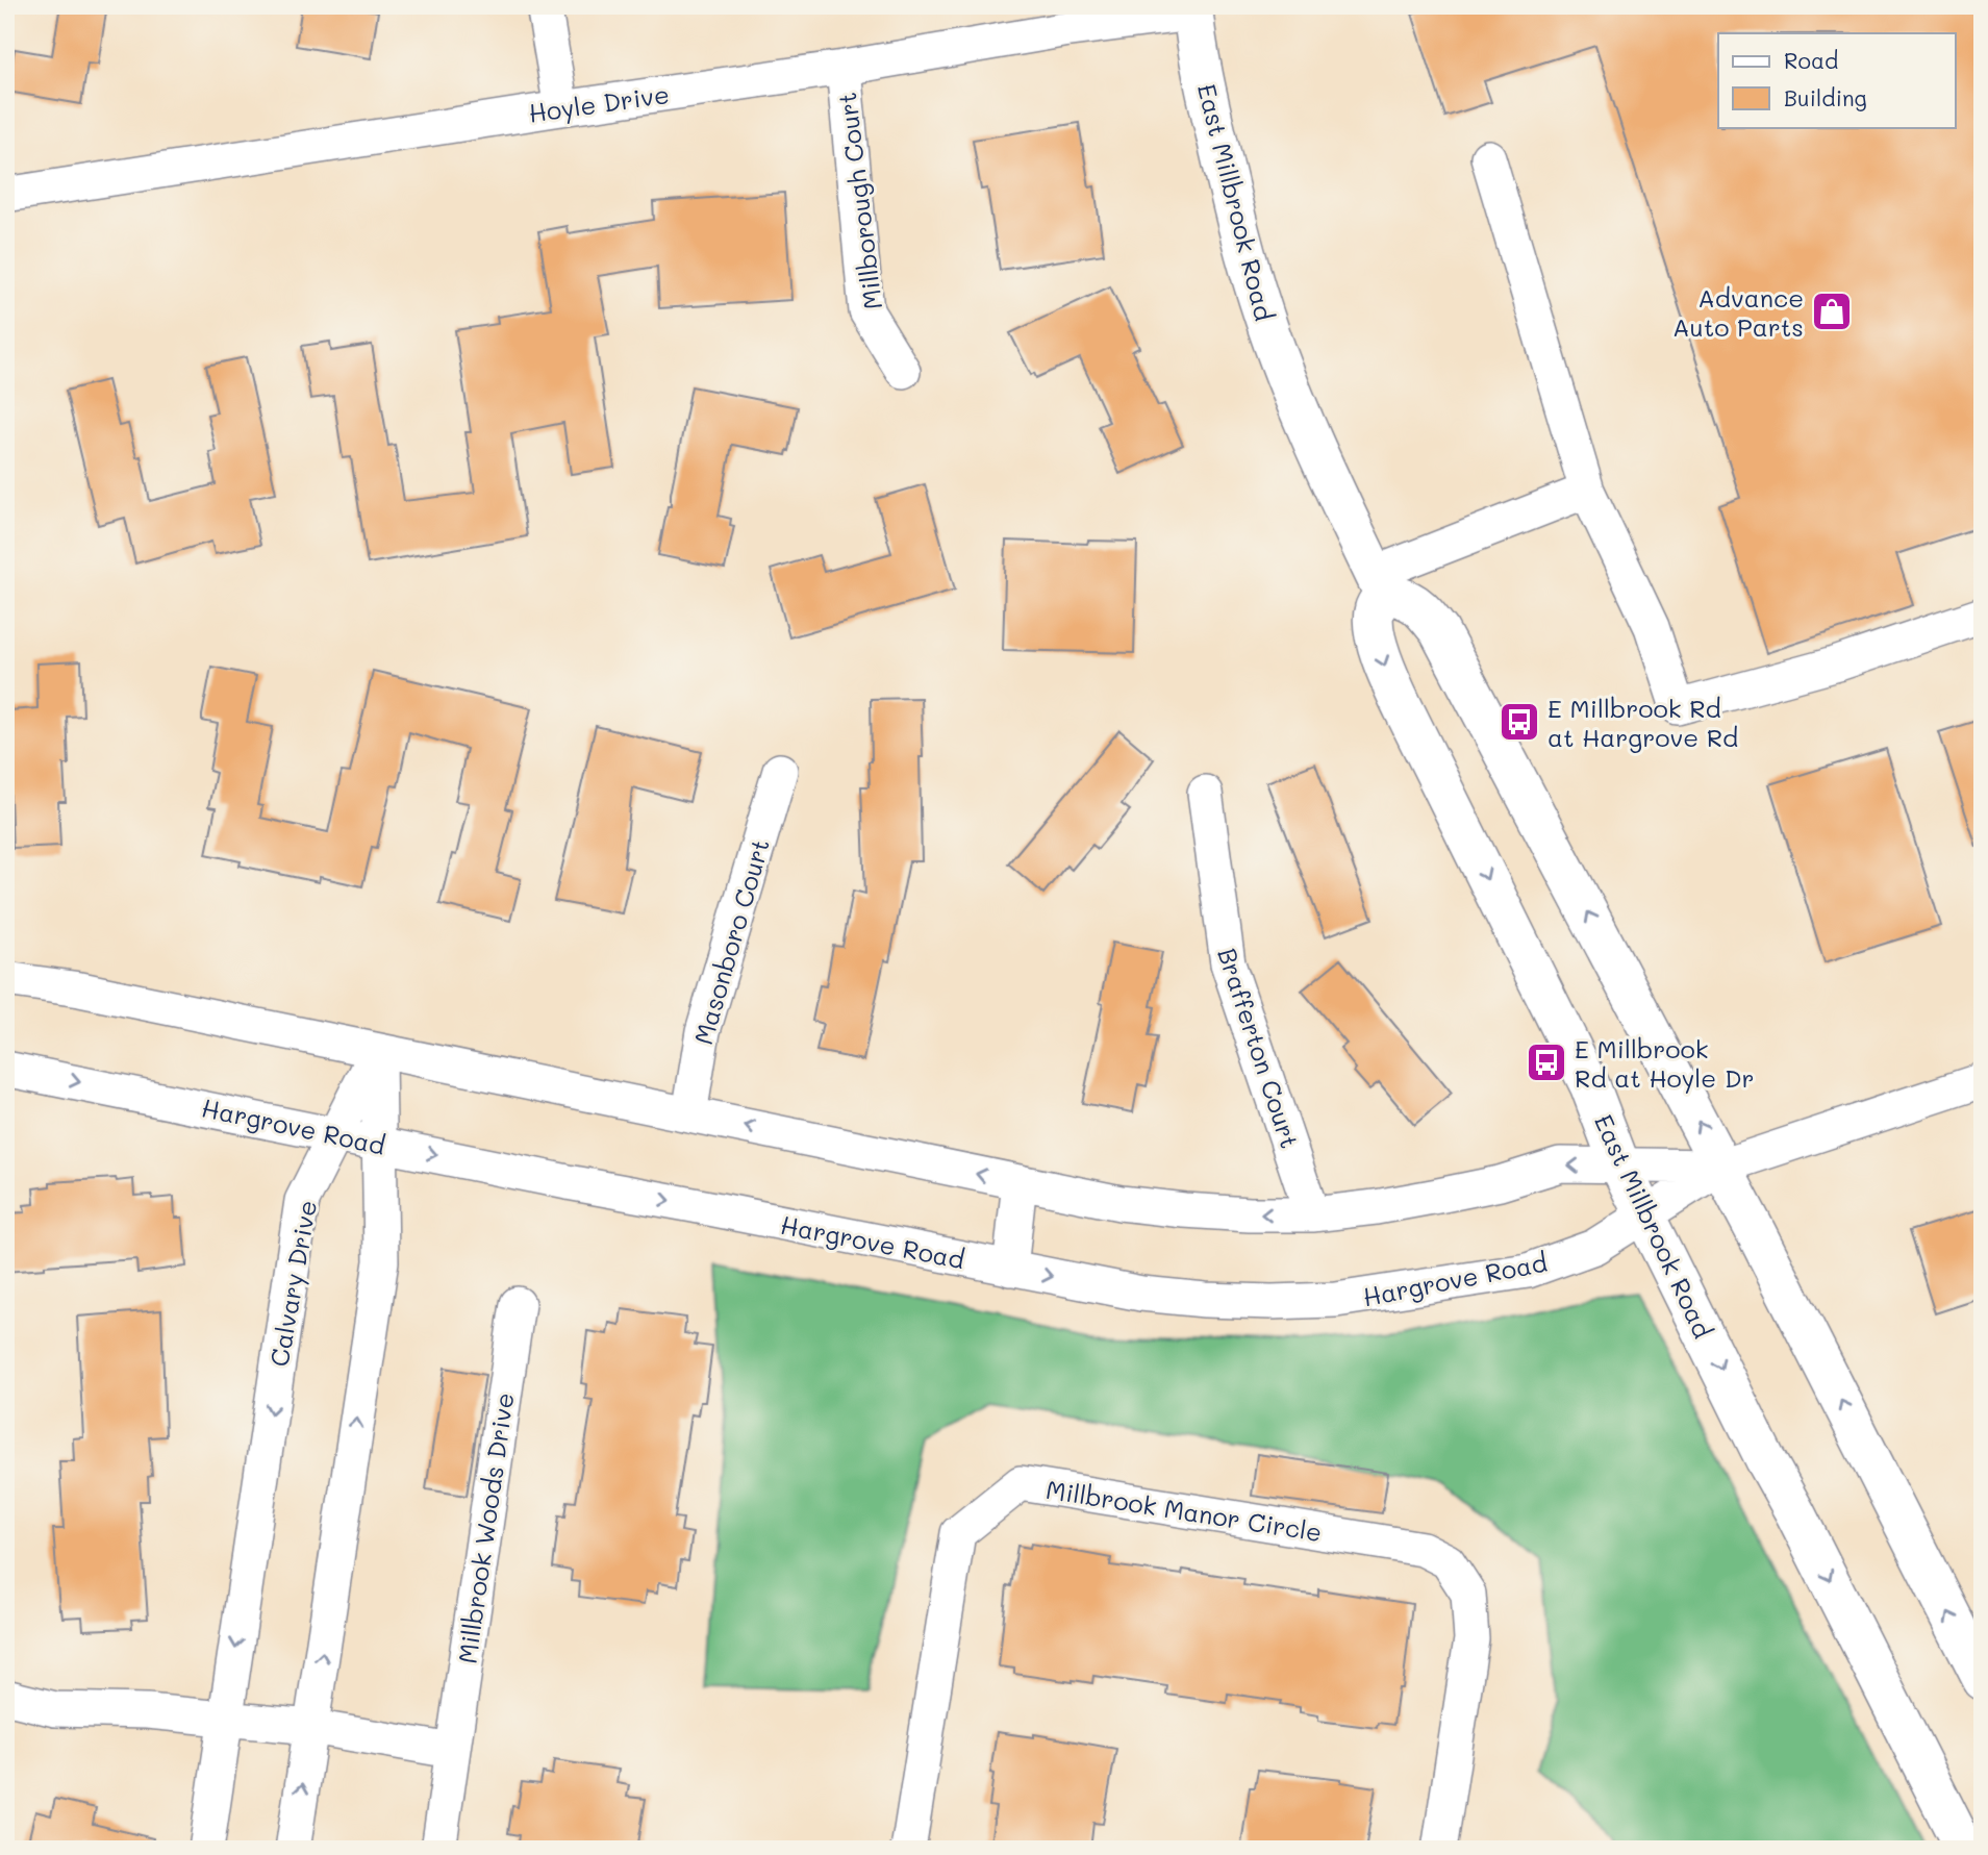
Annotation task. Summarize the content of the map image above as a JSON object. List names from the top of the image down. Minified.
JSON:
{"streets":{"main road":["East Millbrook Road"],"street":["Hoyle Drive","Millborough Court","Masonboro Court","Brafferton Court","Hargrove Road","Calvary Drive","Millbrook Manor Circle","Millbrook Woods Drive"]},"crossings":[["Hoyle Drive","Millborough Court"],["Hoyle Drive","East Millbrook Road"],["East Millbrook Road","Hargrove Road"],["Masonboro Court","Hargrove Road"],["Brafferton Court","Hargrove Road"],["Hargrove Road","Calvary Drive"]],"places":{"shop":["Advance Auto Parts"],"bus stop":["E Millbrook Rd at Hargrove Rd","E Millbrook Rd at Hoyle Dr"]},"legend":["Road","Building"]}
